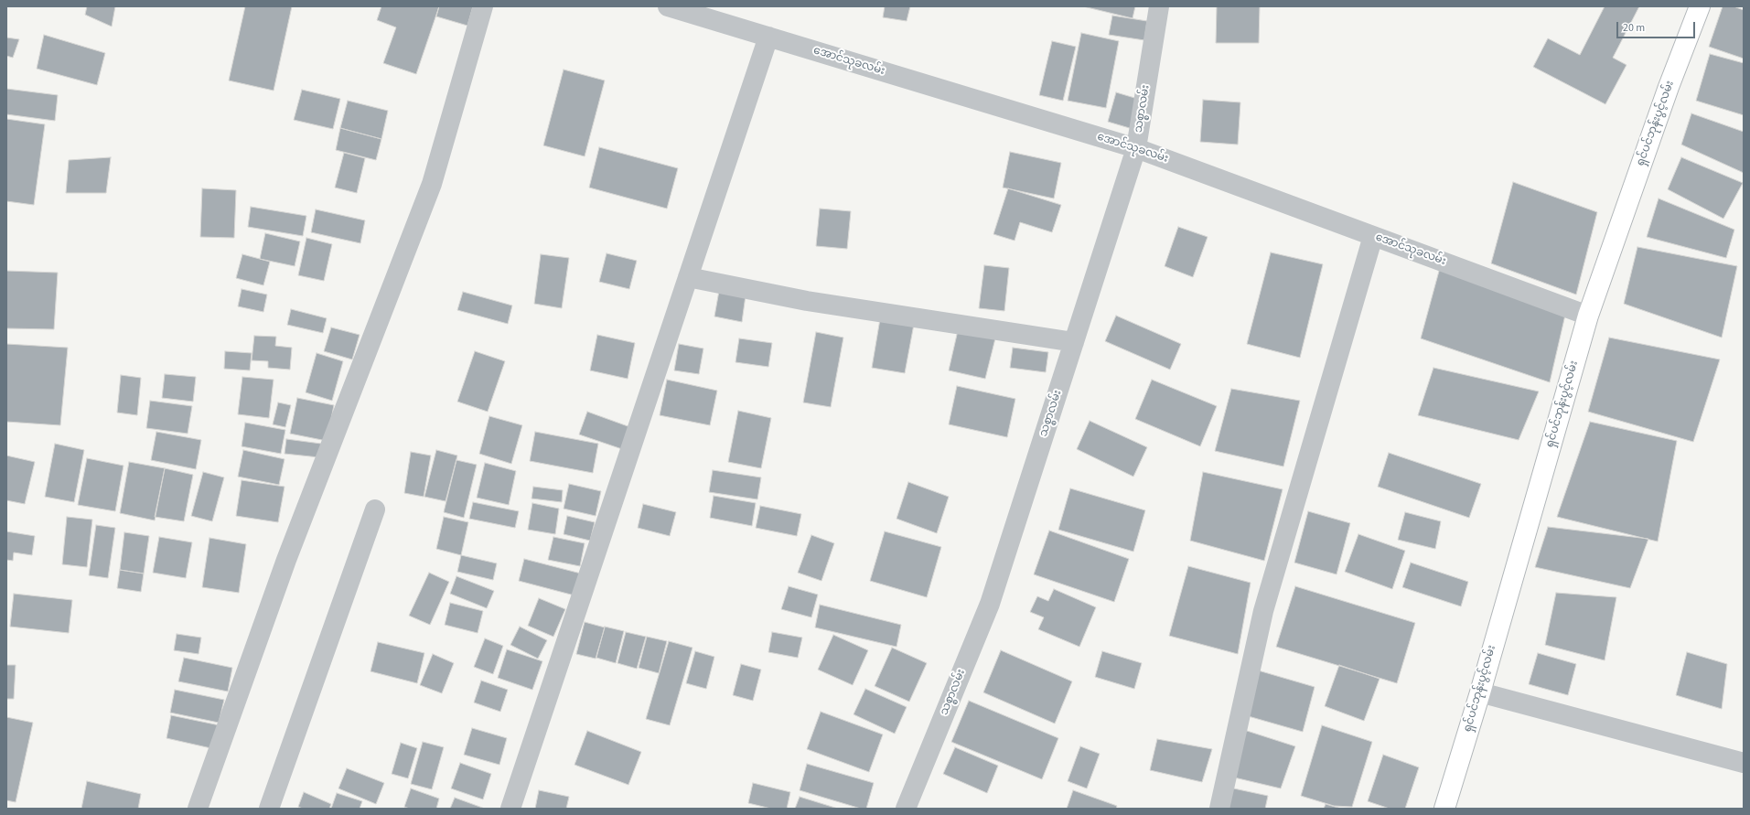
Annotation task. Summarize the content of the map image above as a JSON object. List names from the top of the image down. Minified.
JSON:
{"streets":{"street":["အောင်သုခလမ်း","သစ္စာလမ်း","ရှင်ပင်ဘုန်းပွင့်လမ်း"]},"crossings":[["အောင်သုခလမ်း","သစ္စာလမ်း"],["အောင်သုခလမ်း","ရှင်ပင်ဘုန်းပွင့်လမ်း"]],"scale_bar":"20 m"}
